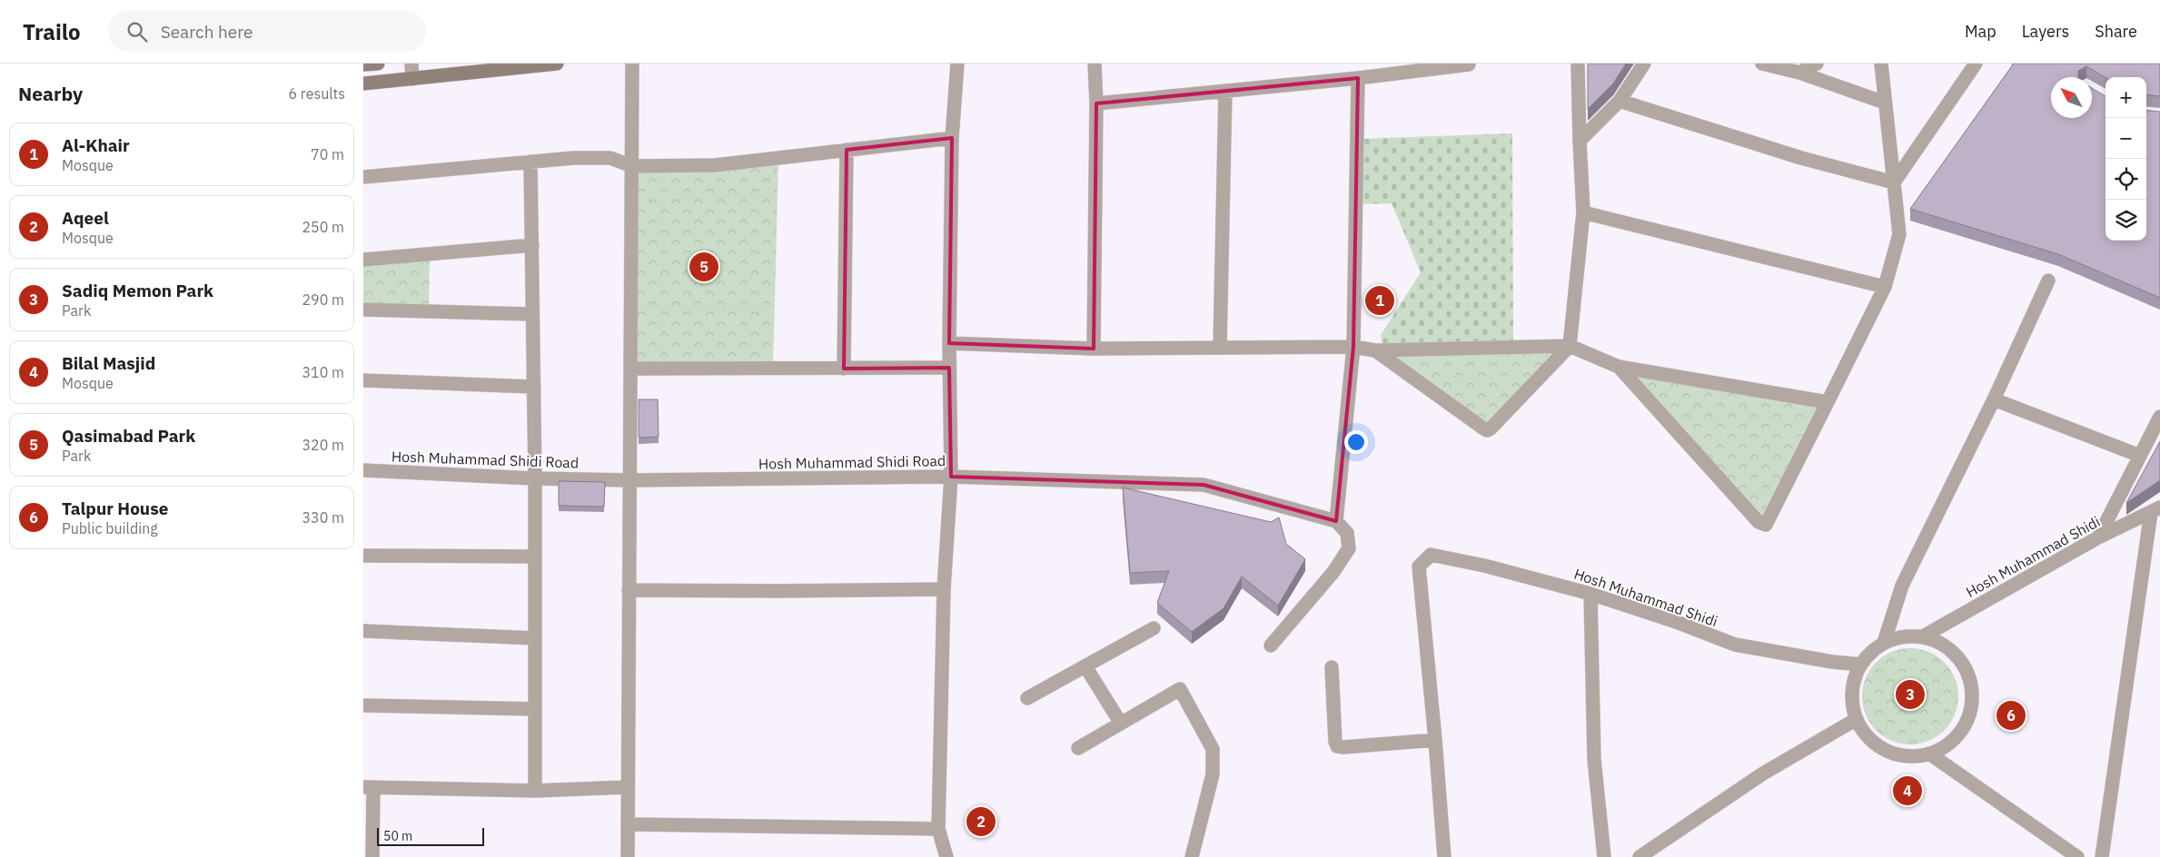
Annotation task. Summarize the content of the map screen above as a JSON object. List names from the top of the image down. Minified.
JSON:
{"streets":{"street":["Hosh Muhammad Shidi Road","Hosh Muhammad Shidi"]},"scale_bar":"50 m","north":"top left","page":{"header":"Trailo","search":"Search here","nav":["Map","Layers","Share"],"heading":["Nearby","6 results"],"map_buttons":["+","−"],"list":[{"mark":"1","name":"Al-Khair","note":"Mosque","value":"70 m"},{"mark":"2","name":"Aqeel","note":"Mosque","value":"250 m"},{"mark":"3","name":"Sadiq Memon Park","note":"Park","value":"290 m"},{"mark":"4","name":"Bilal Masjid","note":"Mosque","value":"310 m"},{"mark":"5","name":"Qasimabad Park","note":"Park","value":"320 m"},{"mark":"6","name":"Talpur House","note":"Public building","value":"330 m"}],"pins":["5","1","3","6","4","2"],"scale":"50 m"}}
